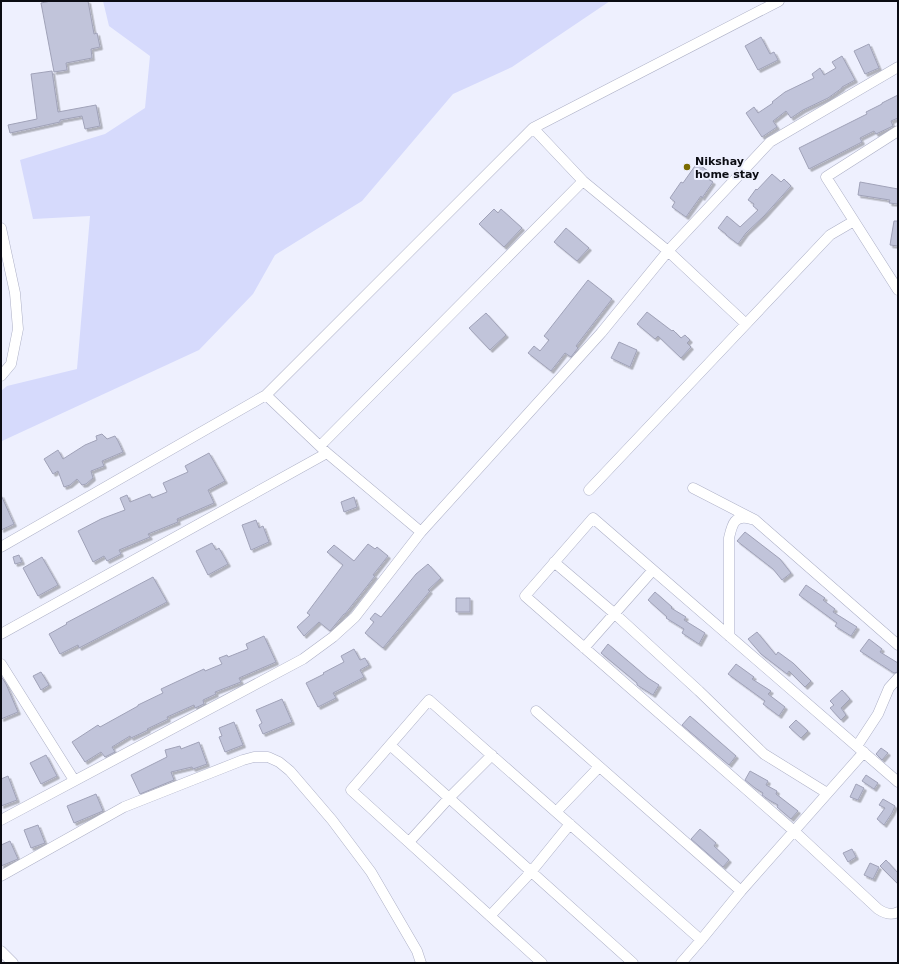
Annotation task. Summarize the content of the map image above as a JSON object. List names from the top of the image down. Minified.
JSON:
{"places":["Nikshay home stay"]}
